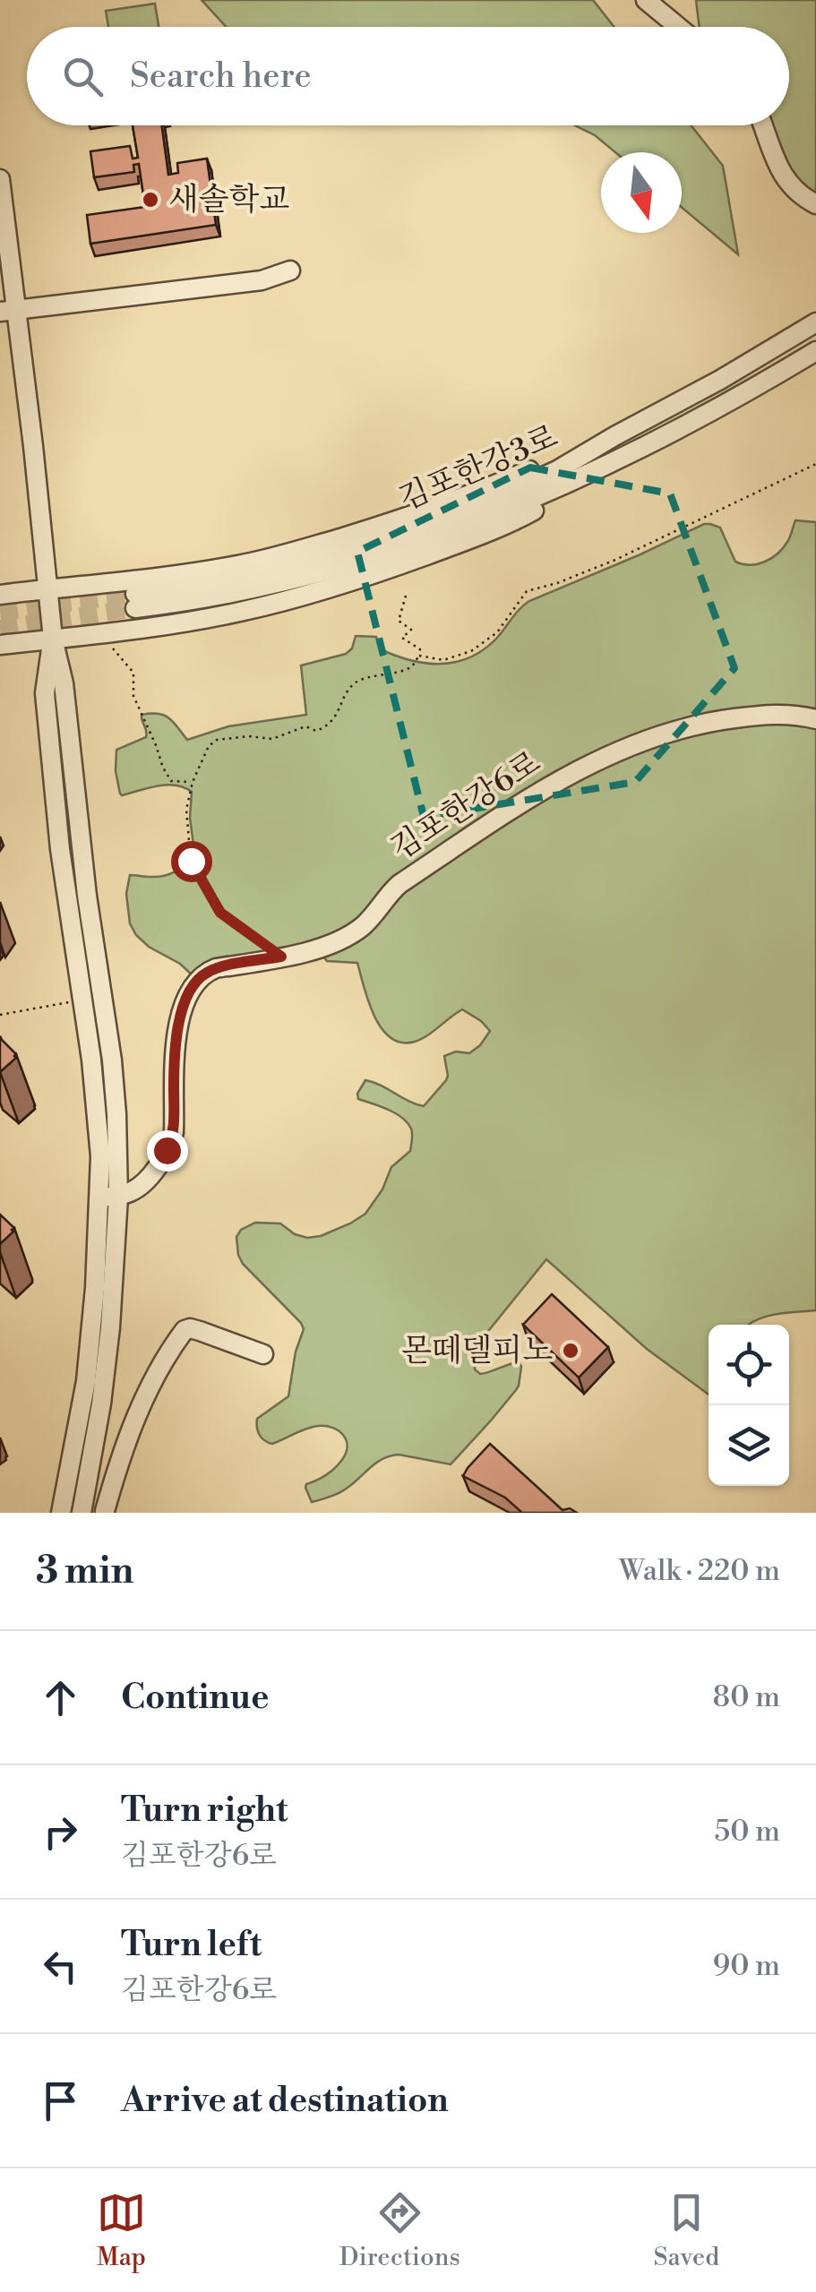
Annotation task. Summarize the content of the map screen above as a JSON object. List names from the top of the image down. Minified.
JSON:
{"streets":{"street":["김포한강3로","김포한강6로"]},"places":["새솔학교","몬떼델피노"],"north":"bottom","page":{"search":"Search here","heading":["3 min","Walk · 220 m"],"list":[["Continue","80 m"],["Turn right","김포한강6로","50 m"],["Turn left","김포한강6로","90 m"],"Arrive at destination"],"nav":["Map","Directions","Saved"]}}
